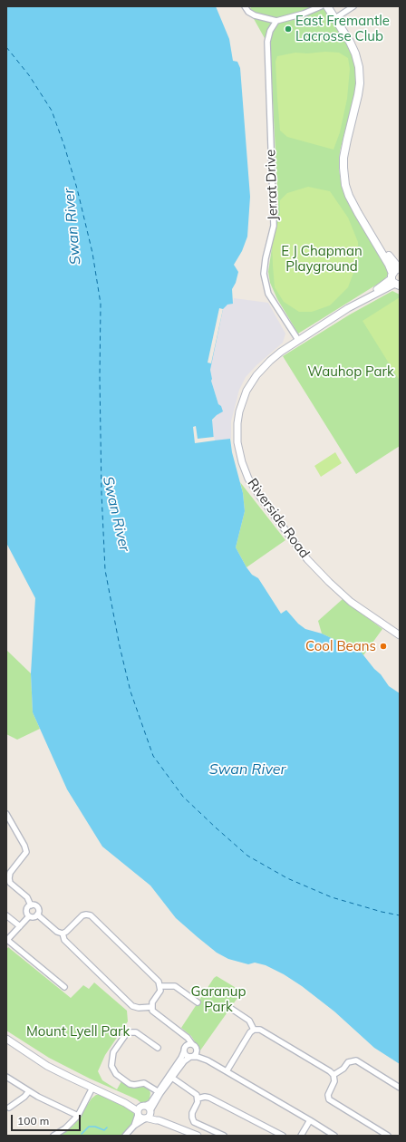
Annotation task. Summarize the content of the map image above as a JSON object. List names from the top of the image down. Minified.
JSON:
{"streets":{"street":["Jerrat Drive","Riverside Road"]},"crossings":[["Jerrat Drive","Riverside Road"]],"water":["Swan River"],"parks":["E J Chapman Playground","Wauhop Park","Garanup Park","Mount Lyell Park"],"places":["East Fremantle Lacrosse Club","Cool Beans"],"scale_bar":"100 m"}
